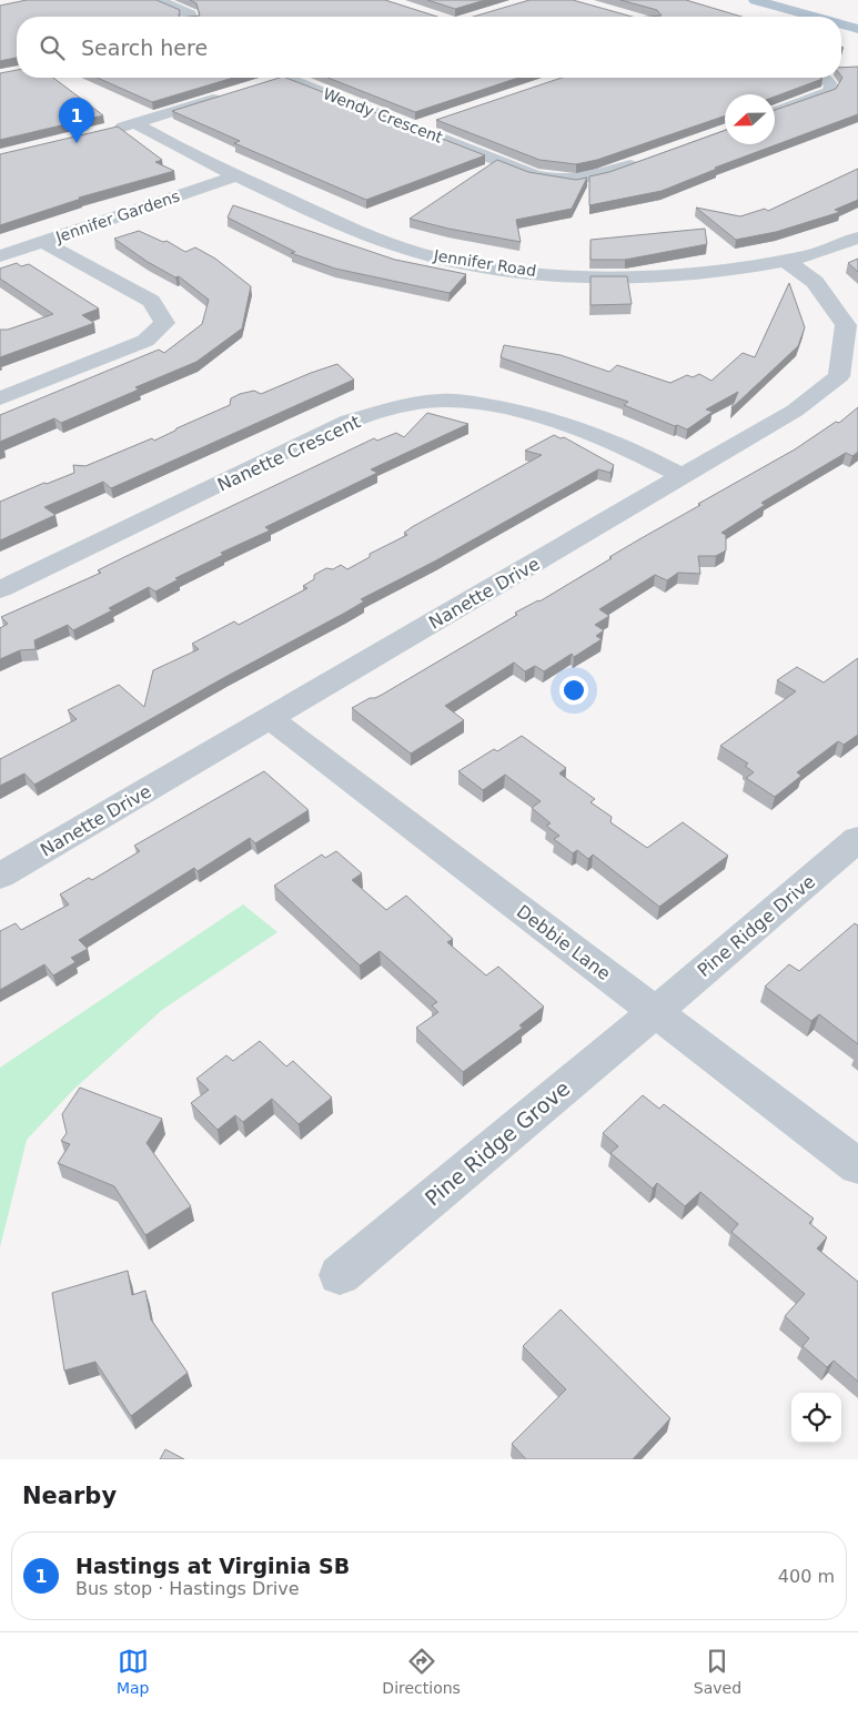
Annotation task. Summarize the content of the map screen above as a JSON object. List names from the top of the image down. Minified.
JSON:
{"streets":{"street":["Wendy Crescent","Jennifer Gardens","Jennifer Road","Nanette Crescent","Nanette Drive","Pine Ridge Drive","Debbie Lane","Pine Ridge Grove"]},"crossings":[["Jennifer Gardens","Jennifer Road"],["Jennifer Road","Nanette Drive"],["Nanette Crescent","Nanette Drive"],["Nanette Drive","Debbie Lane"],["Pine Ridge Drive","Debbie Lane"],["Pine Ridge Drive","Pine Ridge Grove"],["Debbie Lane","Pine Ridge Grove"]],"north":"left","page":{"search":"Search here","pins":"1","heading":"Nearby","list":[{"mark":"1","name":"Hastings at Virginia SB","note":"Bus stop · Hastings Drive","value":"400 m"}],"nav":["Map","Directions","Saved"]}}
